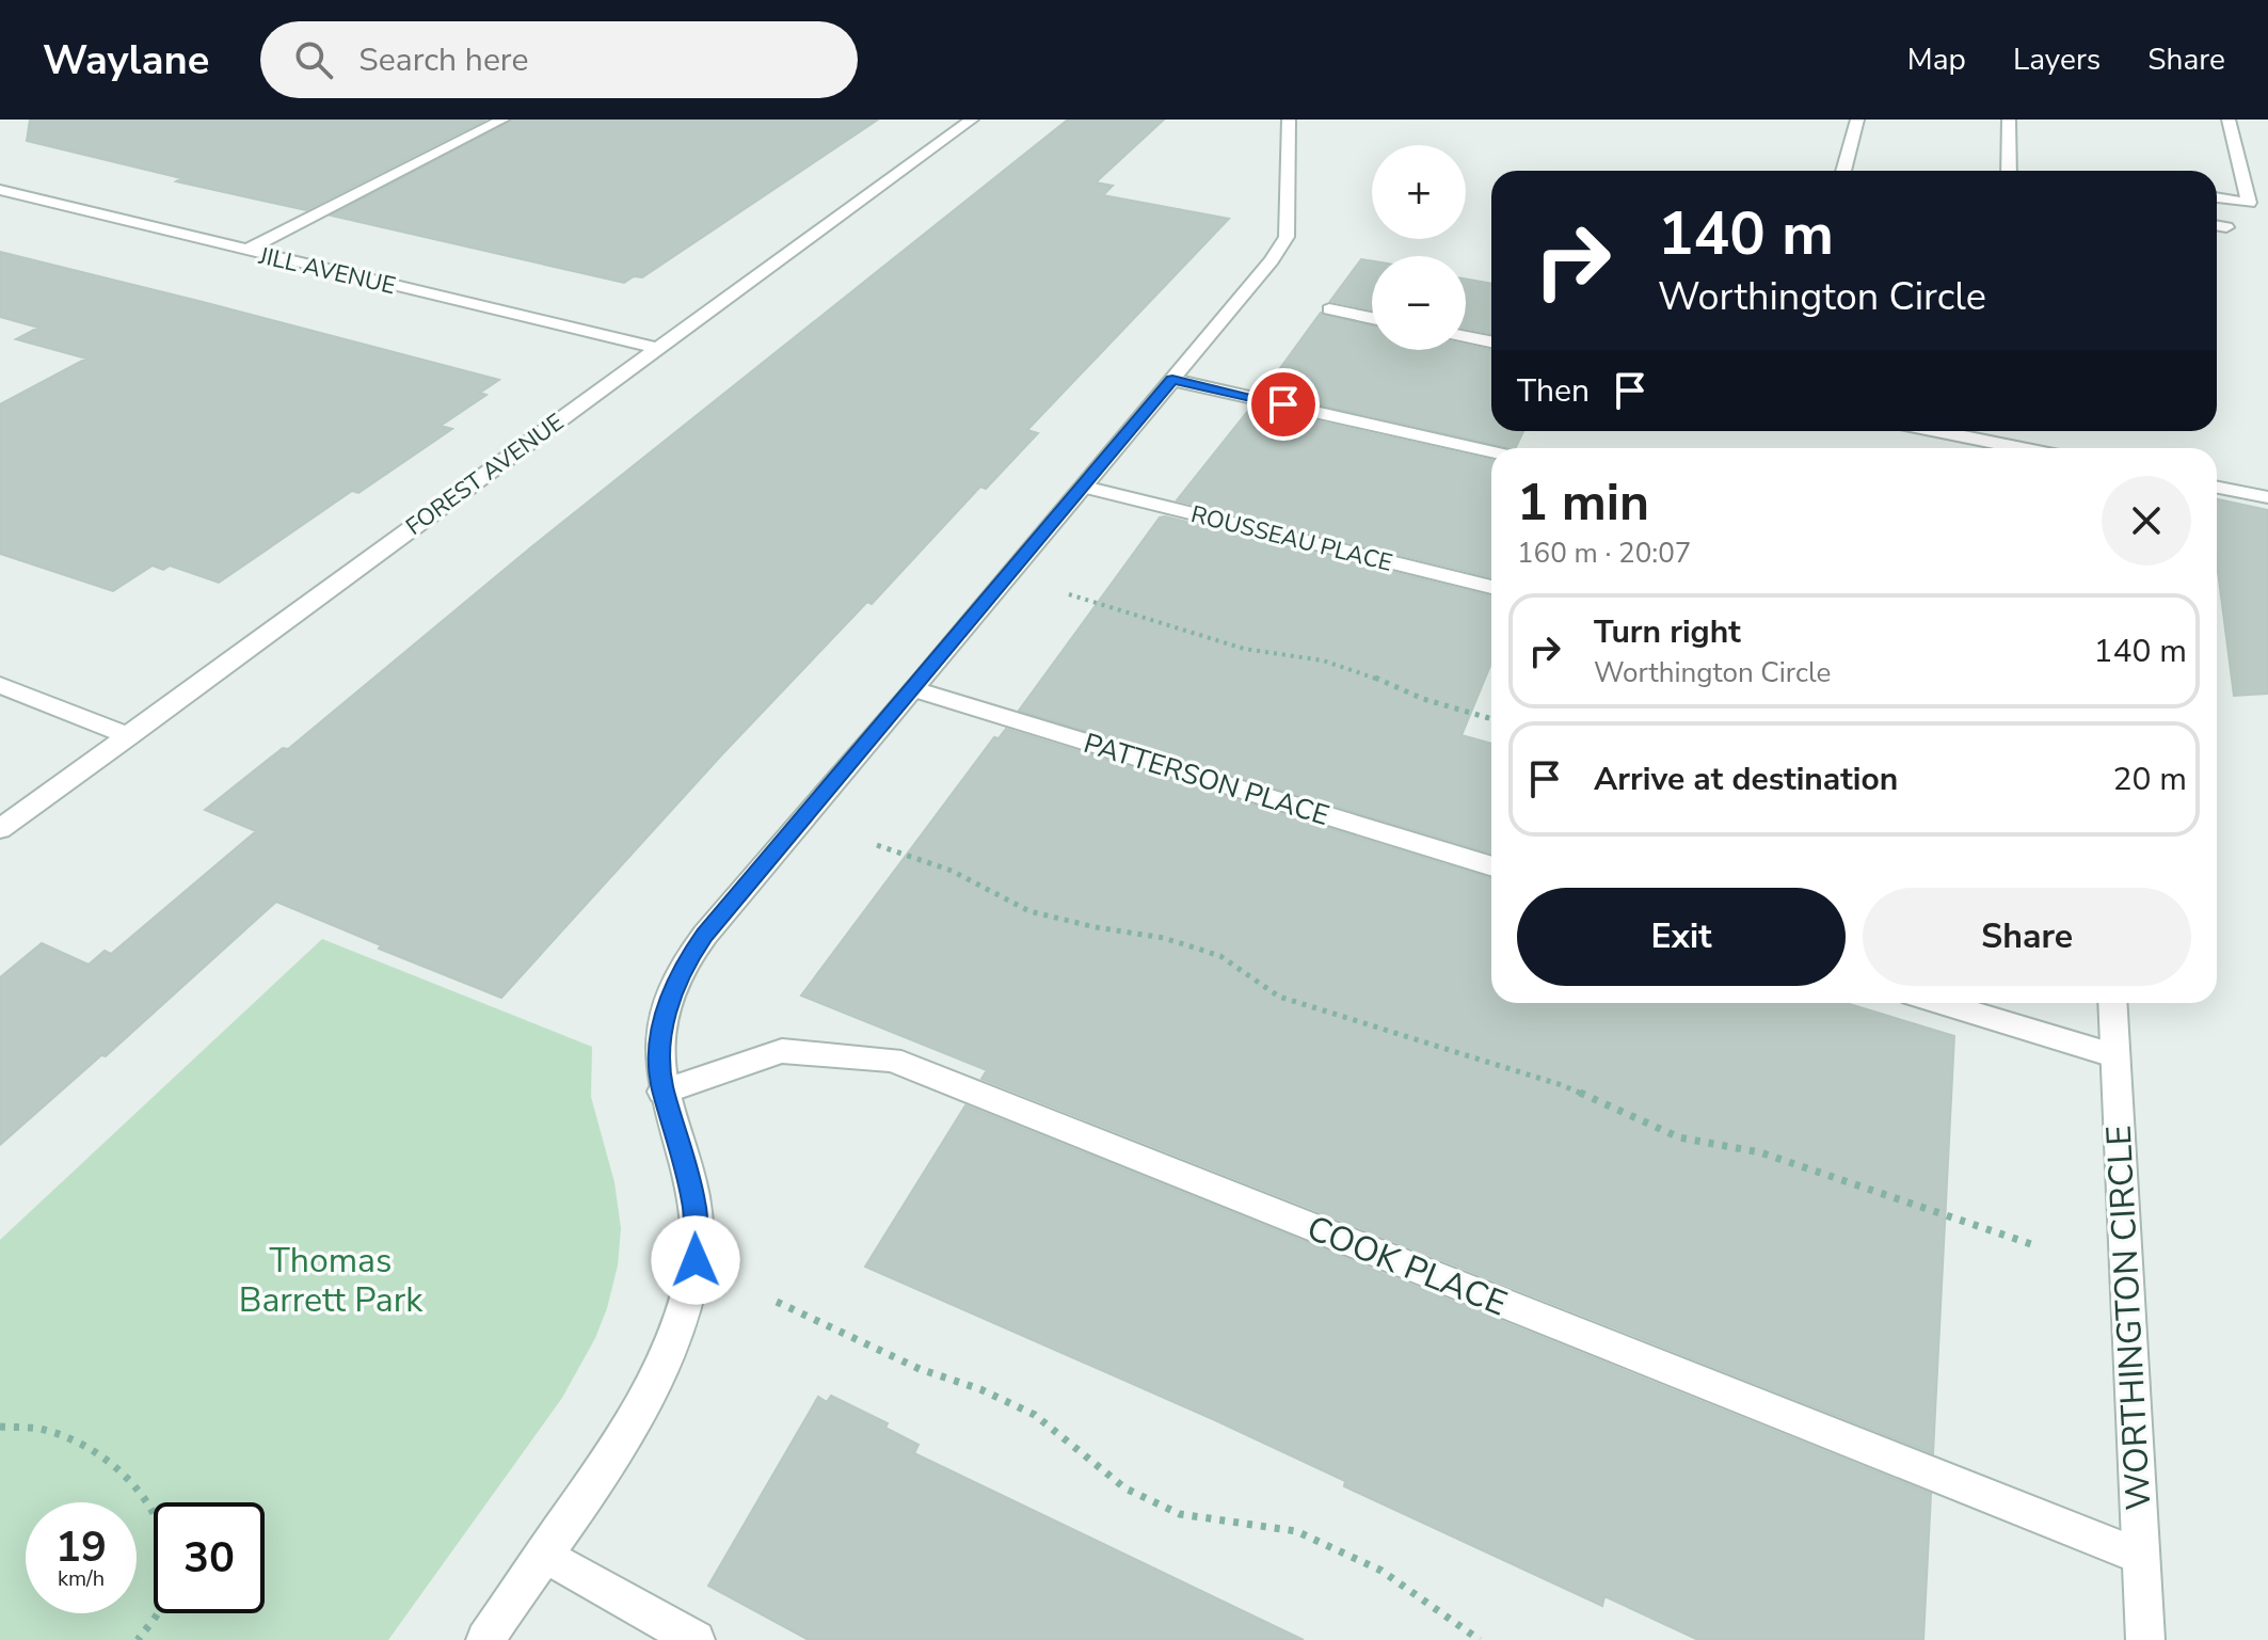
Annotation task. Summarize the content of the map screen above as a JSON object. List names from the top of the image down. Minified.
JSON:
{"streets":{"street":["JILL AVENUE","FOREST AVENUE","ROUSSEAU PLACE","PATTERSON PLACE","COOK PLACE","WORTHINGTON CIRCLE"]},"crossings":[["JILL AVENUE","FOREST AVENUE"],["COOK PLACE","WORTHINGTON CIRCLE"]],"parks":["Thomas Barrett Park"],"page":{"header":"Waylane","search":"Search here","nav":["Map","Layers","Share"],"map_buttons":["+","−"],"turn":["140 m","Worthington Circle"],"then":"Then","heading":["1 min","160 m · 20:07"],"list":[{"name":"Turn right","note":"Worthington Circle","value":"140 m"},{"name":"Arrive at destination","value":"20 m"}],"buttons":["Exit","Share"],"speed":"19 km/h","limit":"30"}}
